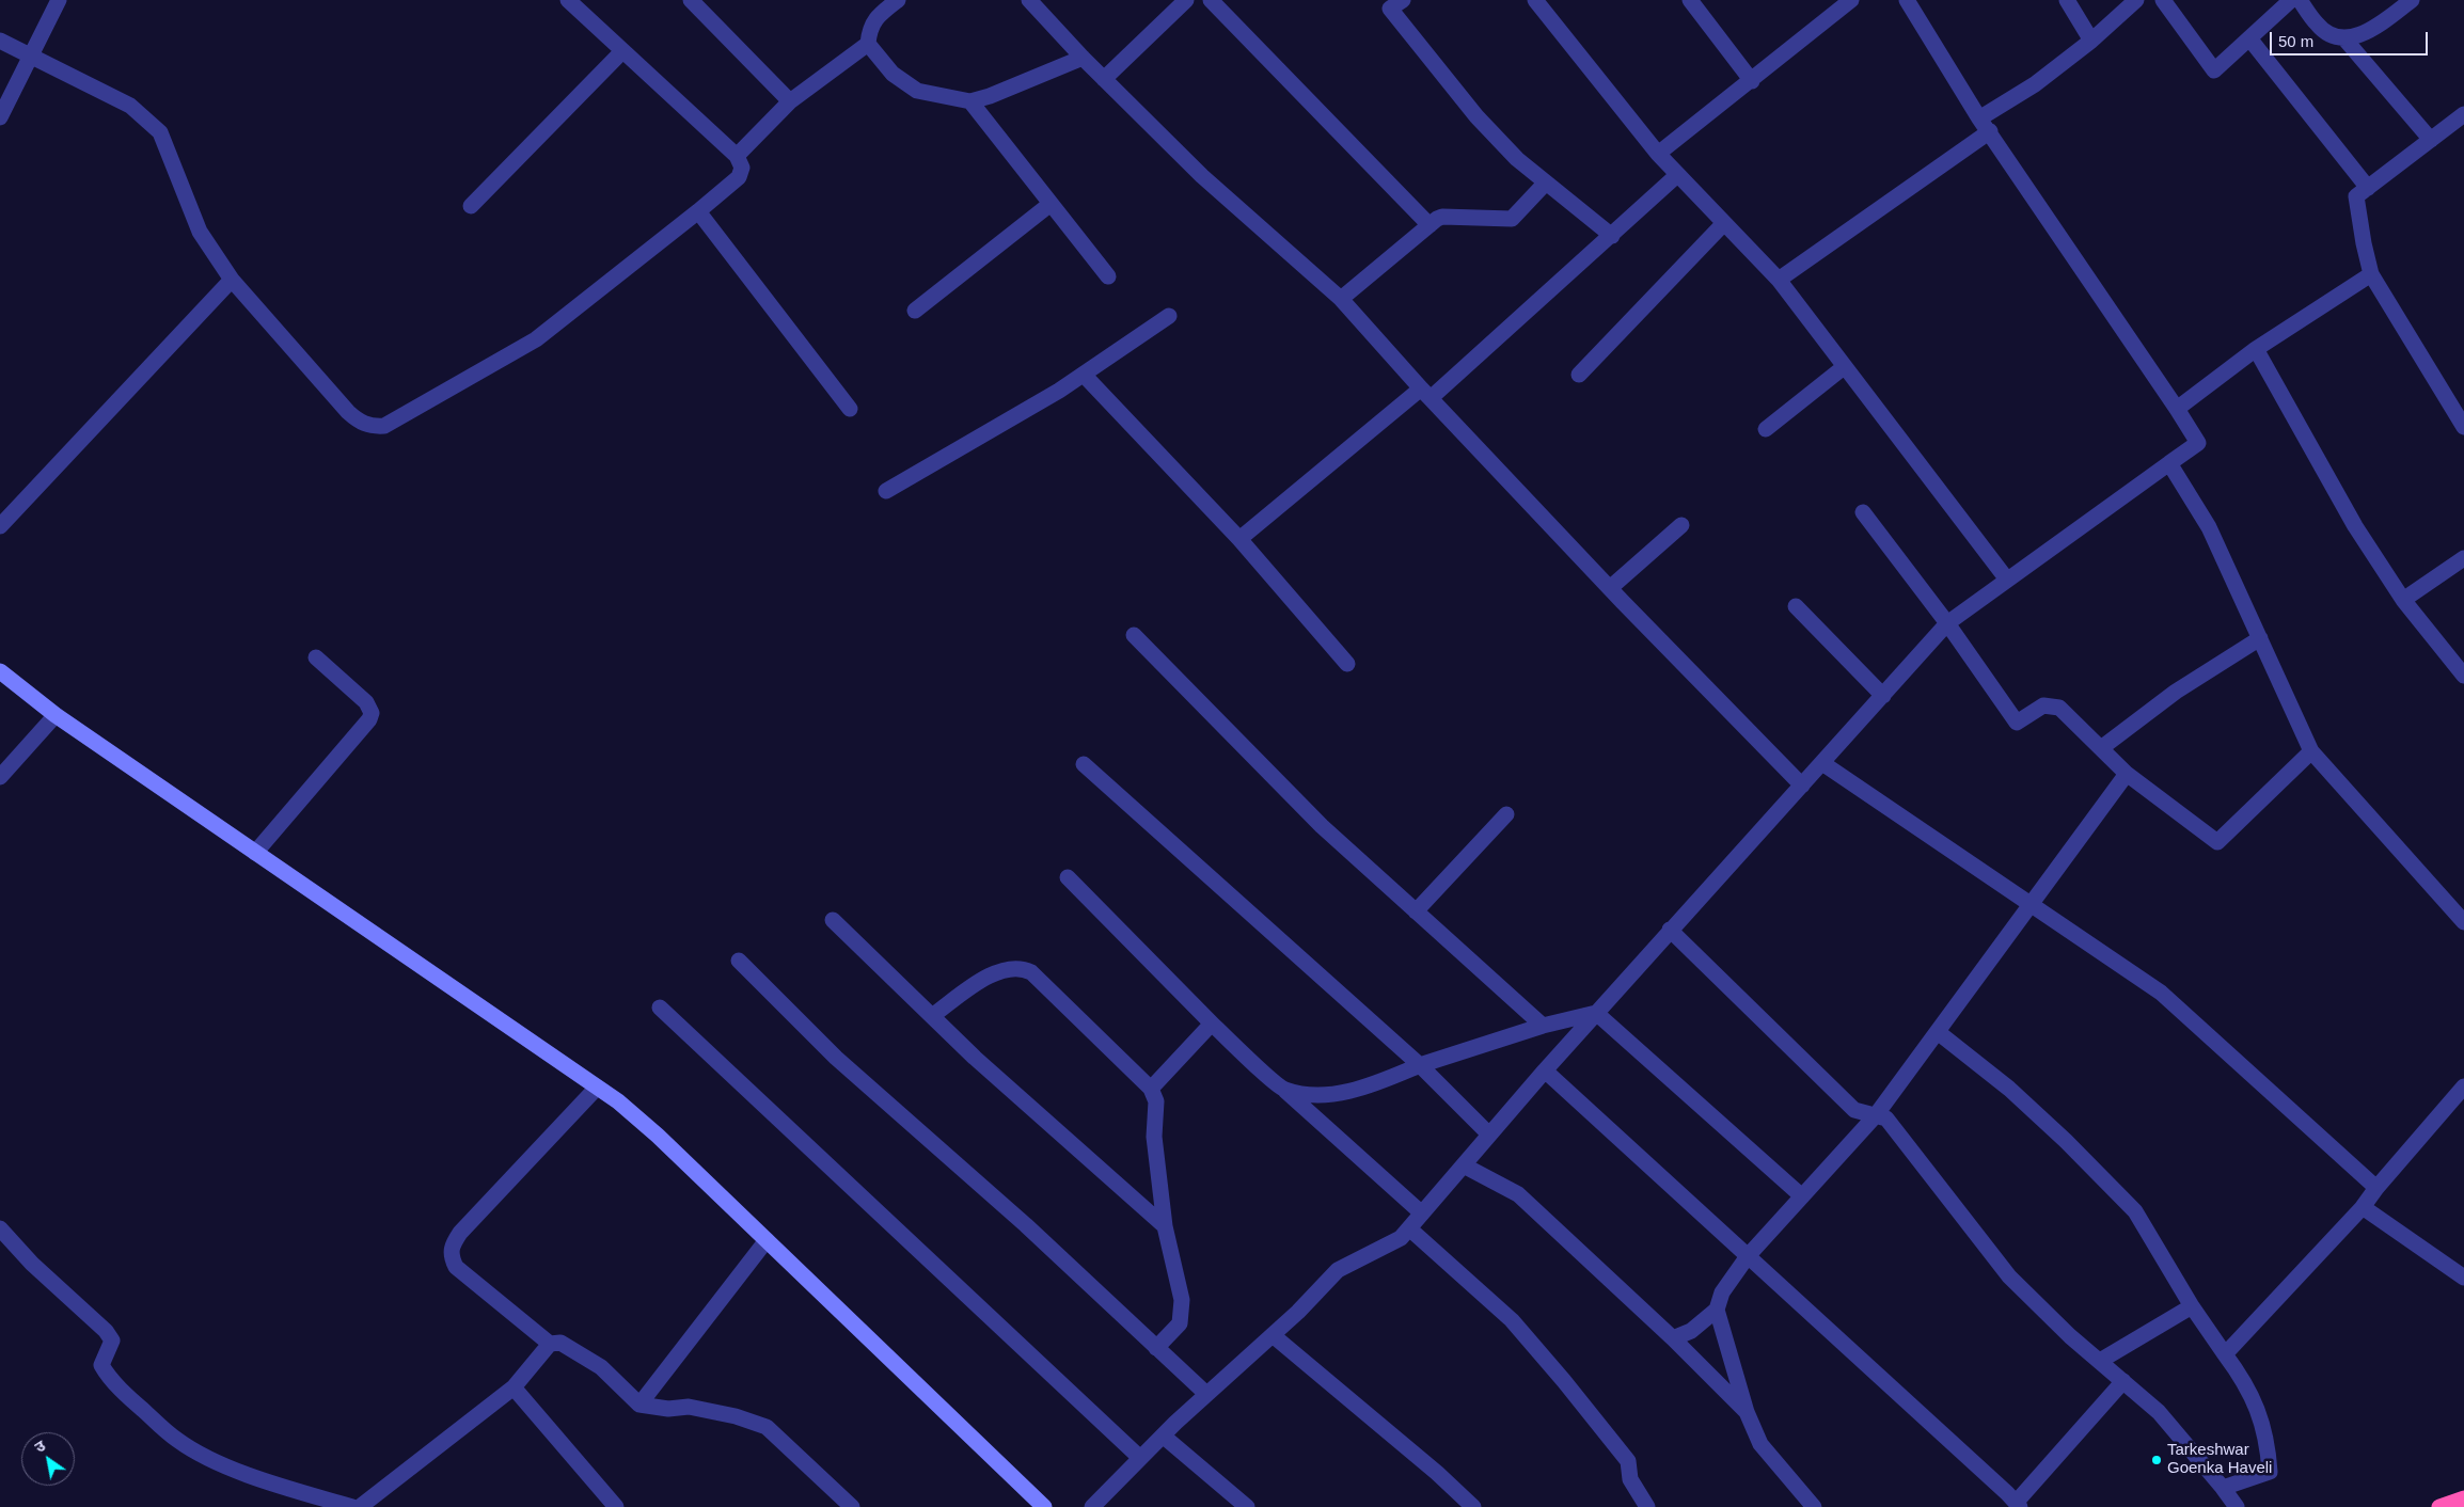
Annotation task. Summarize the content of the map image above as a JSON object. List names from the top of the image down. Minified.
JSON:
{"places":["Tarkeshwar Goenka Haveli"],"scale_bar":"50 m","north":"top left"}
